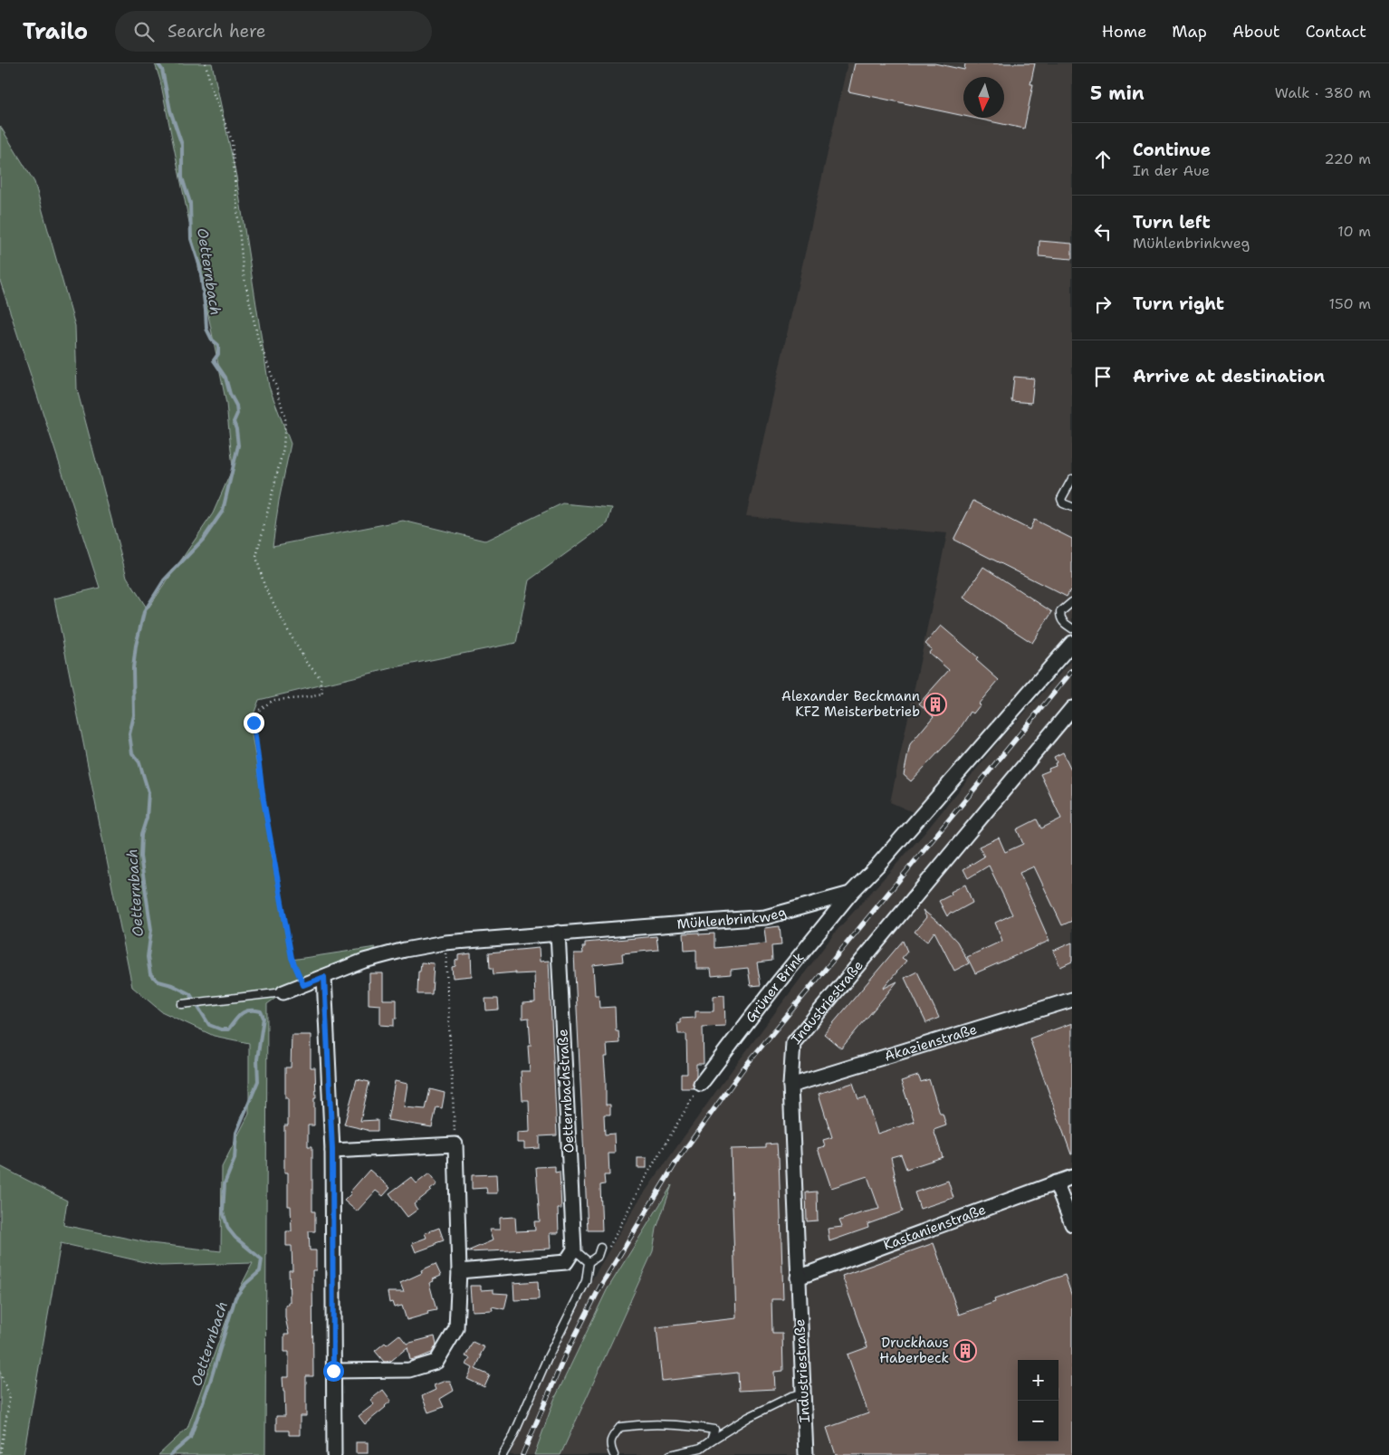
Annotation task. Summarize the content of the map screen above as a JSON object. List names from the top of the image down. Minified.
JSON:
{"streets":{"street":["Mühlenbrinkweg","Grüner Brink","Industriestraße","Akazienstraße","Oetternbachstraße","Kastanienstraße"]},"crossings":[["Mühlenbrinkweg","Grüner Brink"],["Mühlenbrinkweg","Oetternbachstraße"],["Industriestraße","Akazienstraße"],["Industriestraße","Kastanienstraße"]],"water":["Oetternbach"],"places":{"building":["Alexander Beckmann KFZ Meisterbetrieb","Druckhaus Haberbeck"]},"north":"bottom","page":{"header":"Trailo","search":"Search here","nav":["Home","Map","About","Contact"],"heading":["5 min","Walk · 380 m"],"list":[["Continue","In der Aue","220 m"],["Turn left","Mühlenbrinkweg","10 m"],["Turn right","150 m"],"Arrive at destination"],"map_buttons":["+","−"]}}
